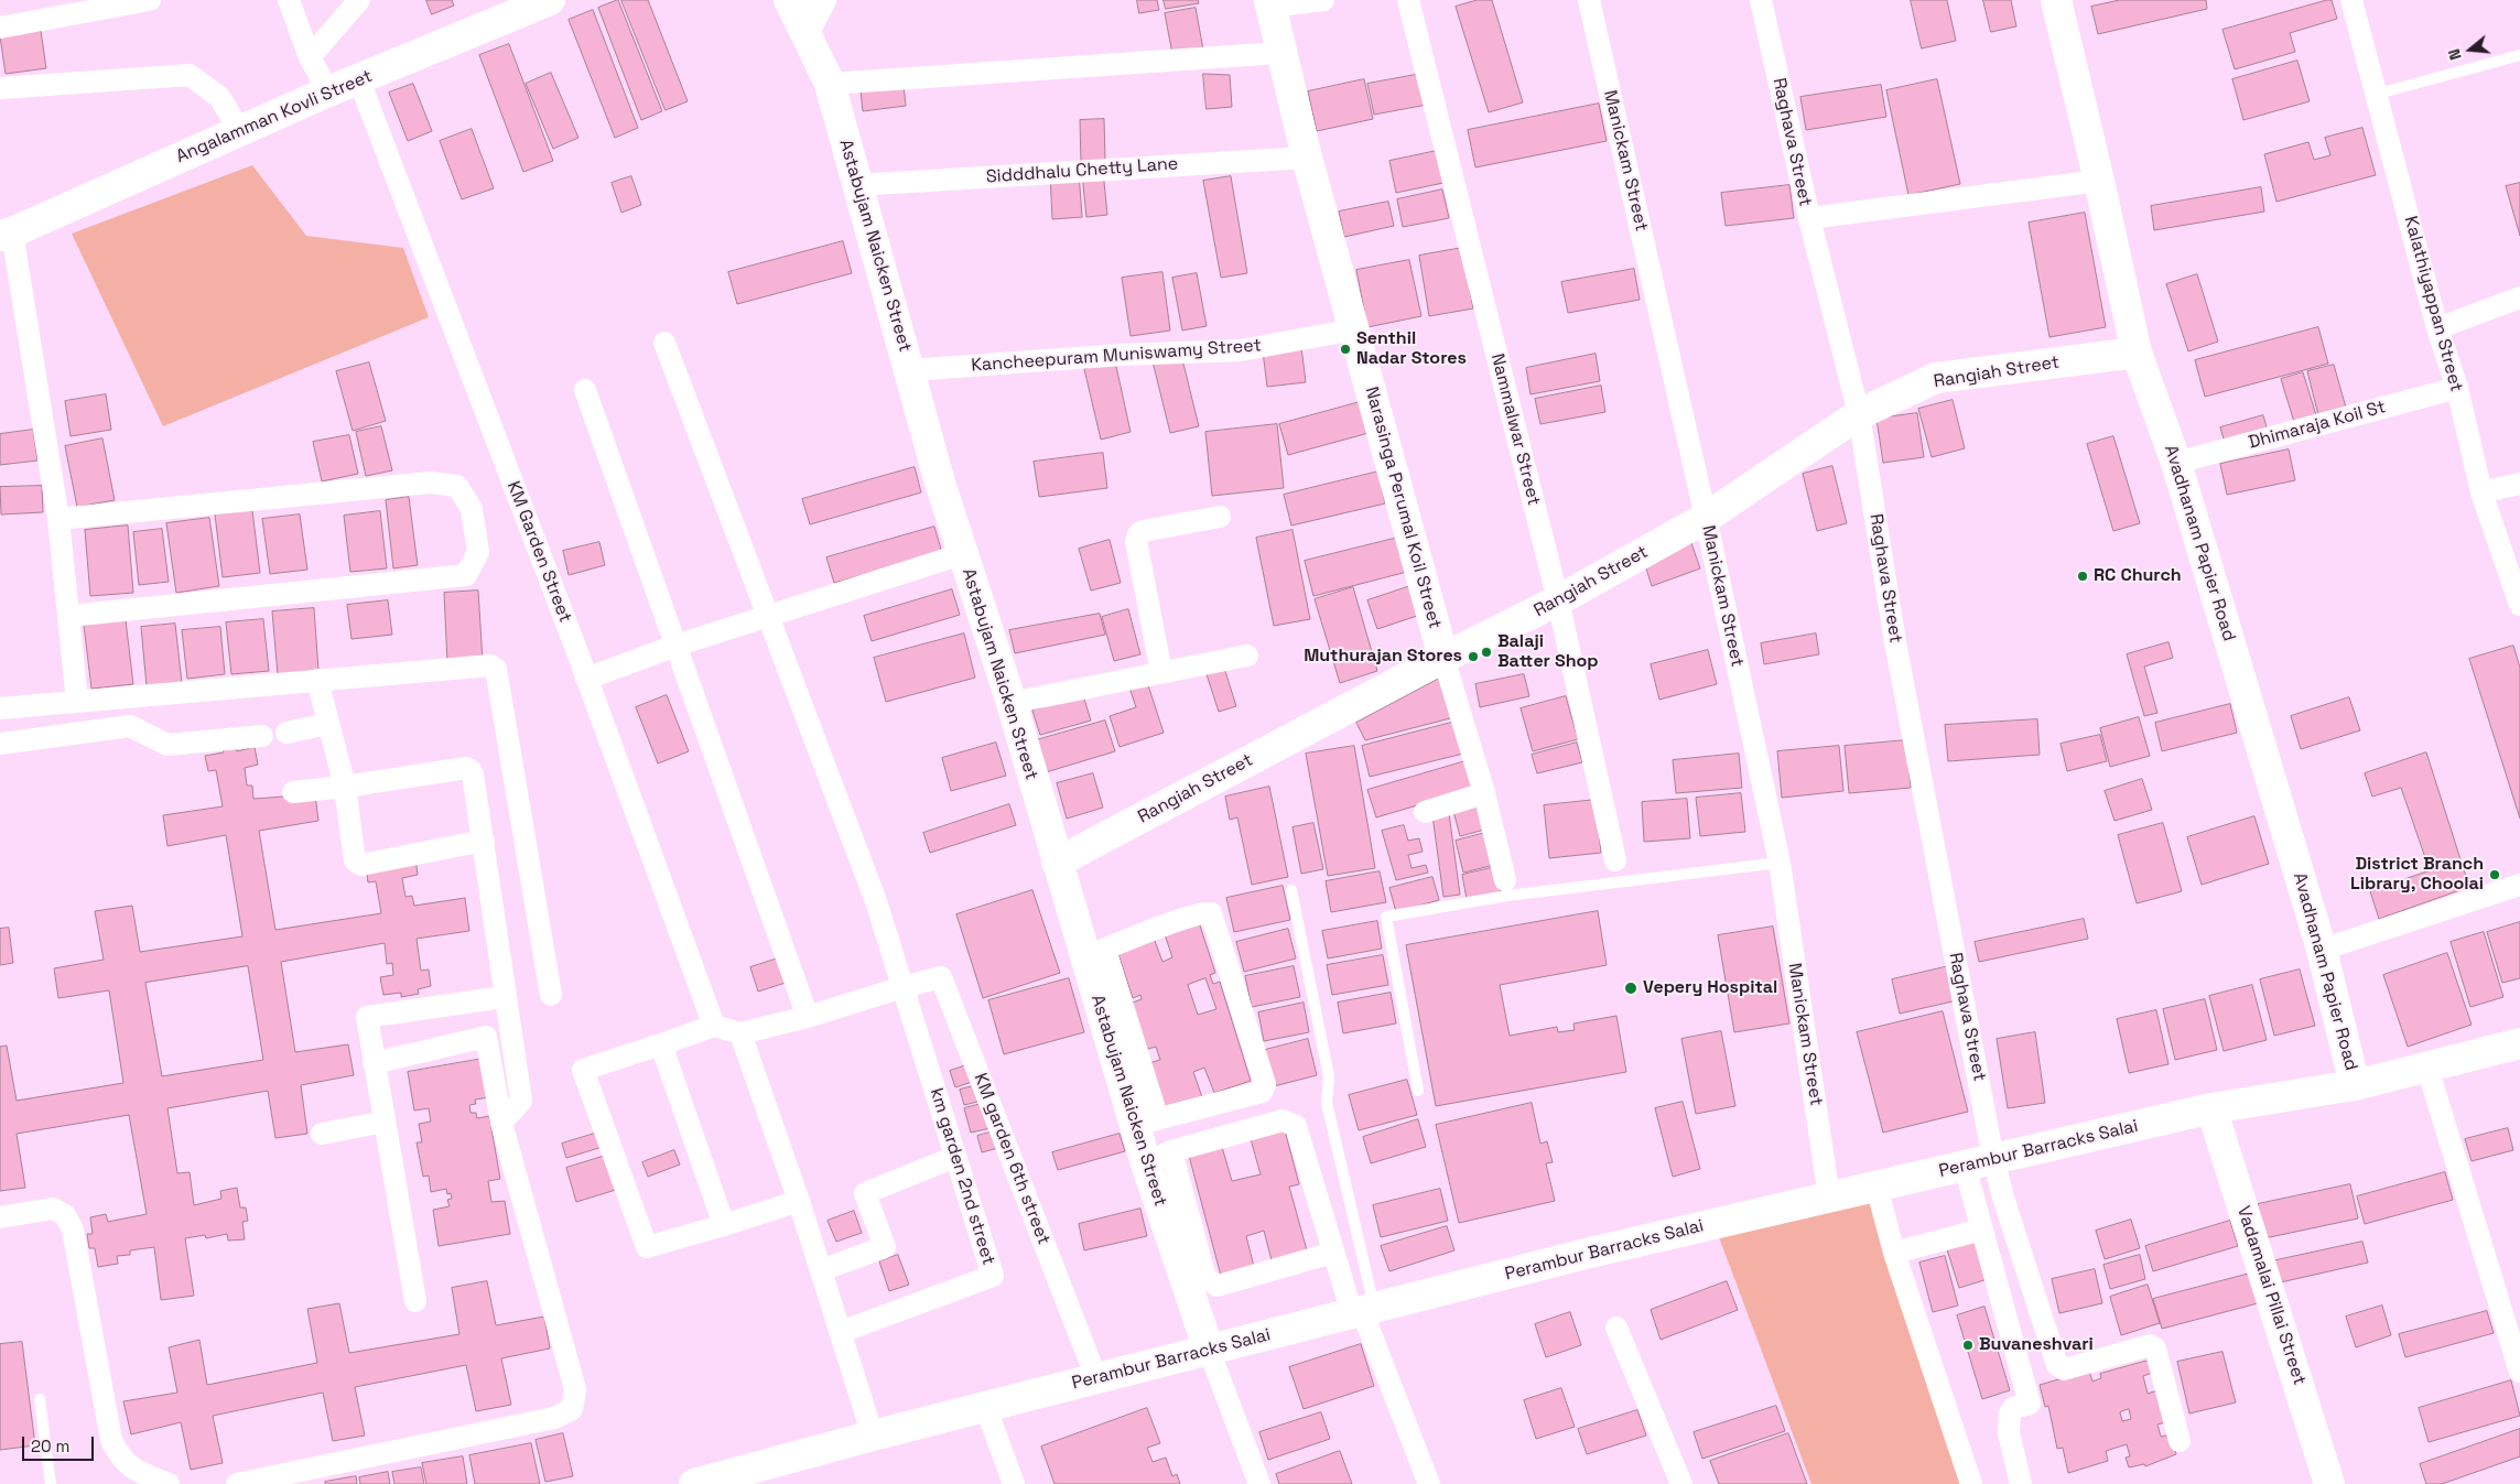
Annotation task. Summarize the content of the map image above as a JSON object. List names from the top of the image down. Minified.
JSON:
{"streets":{"street":["Angalamman Kovli Street","Raghava Street","Manickam Street","Sidddhalu Chetty Lane","Astabujam Naicken Street","Kalathiyappan Street","Kancheepuram Muniswamy Street","Rangiah Street","Dhimaraja Koil St","Nammalwar Street","Narasinga Perumal Koil Street","Avadhanam Papier Road","KM Garden Street","Perambur Barracks Salai","KM garden 6th street","km garden 2nd street","Vadamalai Pillai Street"]},"crossings":[["Angalamman Kovli Street","KM Garden Street"],["Raghava Street","Rangiah Street"],["Raghava Street","Perambur Barracks Salai"],["Manickam Street","Rangiah Street"],["Manickam Street","Perambur Barracks Salai"],["Sidddhalu Chetty Lane","Astabujam Naicken Street"],["Sidddhalu Chetty Lane","Narasinga Perumal Koil Street"],["Astabujam Naicken Street","Kancheepuram Muniswamy Street"],["Astabujam Naicken Street","Rangiah Street"],["Astabujam Naicken Street","Perambur Barracks Salai"],["Kalathiyappan Street","Dhimaraja Koil St"],["Kancheepuram Muniswamy Street","Narasinga Perumal Koil Street"],["Rangiah Street","Nammalwar Street"],["Rangiah Street","Narasinga Perumal Koil Street"],["Rangiah Street","Avadhanam Papier Road"],["Dhimaraja Koil St","Avadhanam Papier Road"],["Avadhanam Papier Road","Perambur Barracks Salai"],["Perambur Barracks Salai","KM garden 6th street"],["Perambur Barracks Salai","Vadamalai Pillai Street"],["KM garden 6th street","km garden 2nd street"]],"places":["Senthil Nadar Stores","RC Church","Balaji Batter Shop","Muthurajan Stores","District Branch Library, Choolai","Vepery Hospital","Buvaneshvari"],"scale_bar":"20 m","north":"left"}
